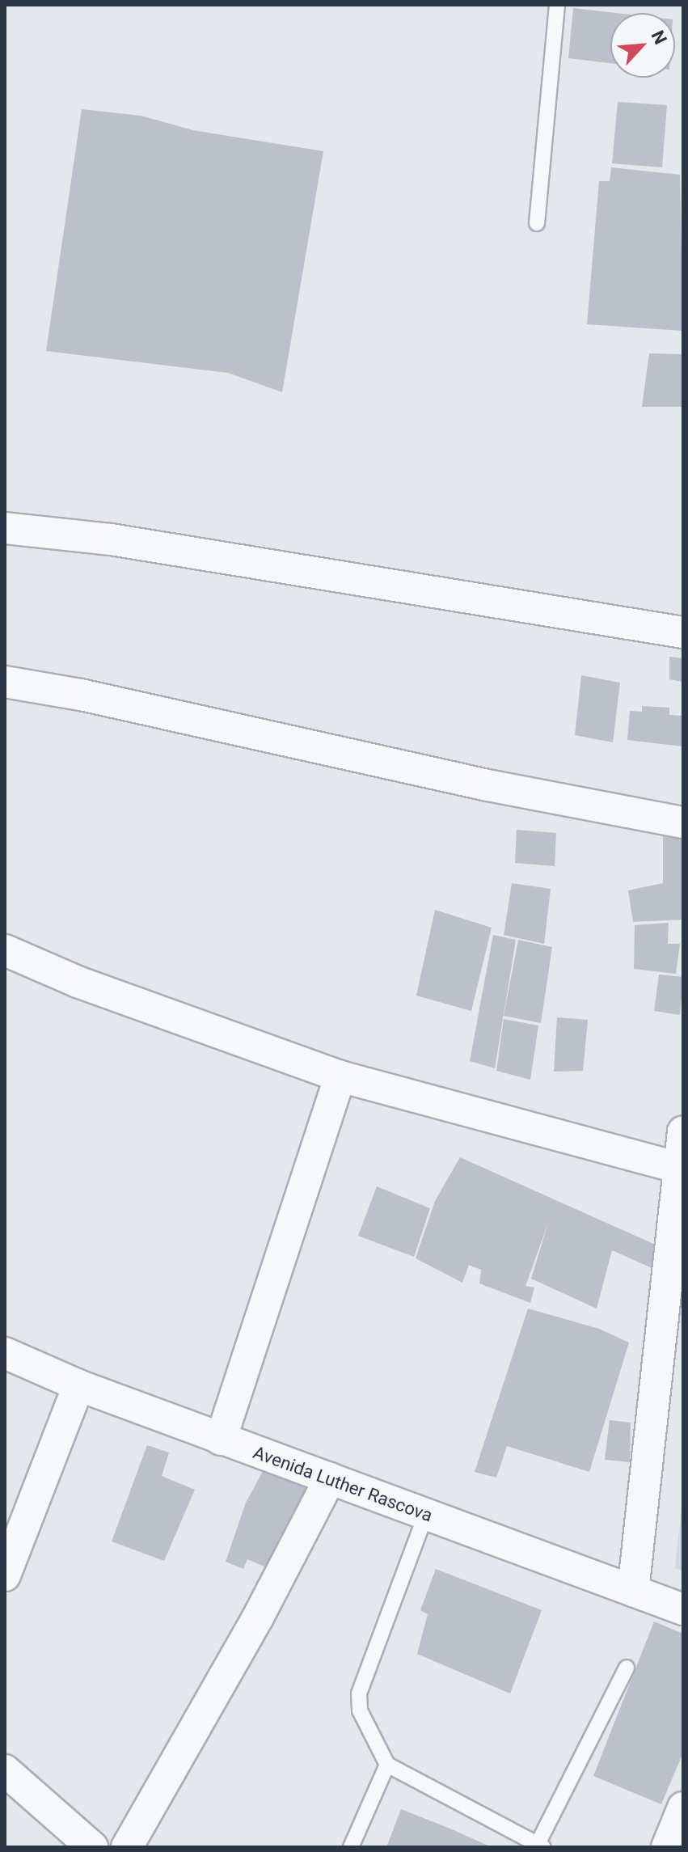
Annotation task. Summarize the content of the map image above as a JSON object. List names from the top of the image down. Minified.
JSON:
{"streets":{"street":["Avenida Luther Rascova"]},"north":"top right"}
